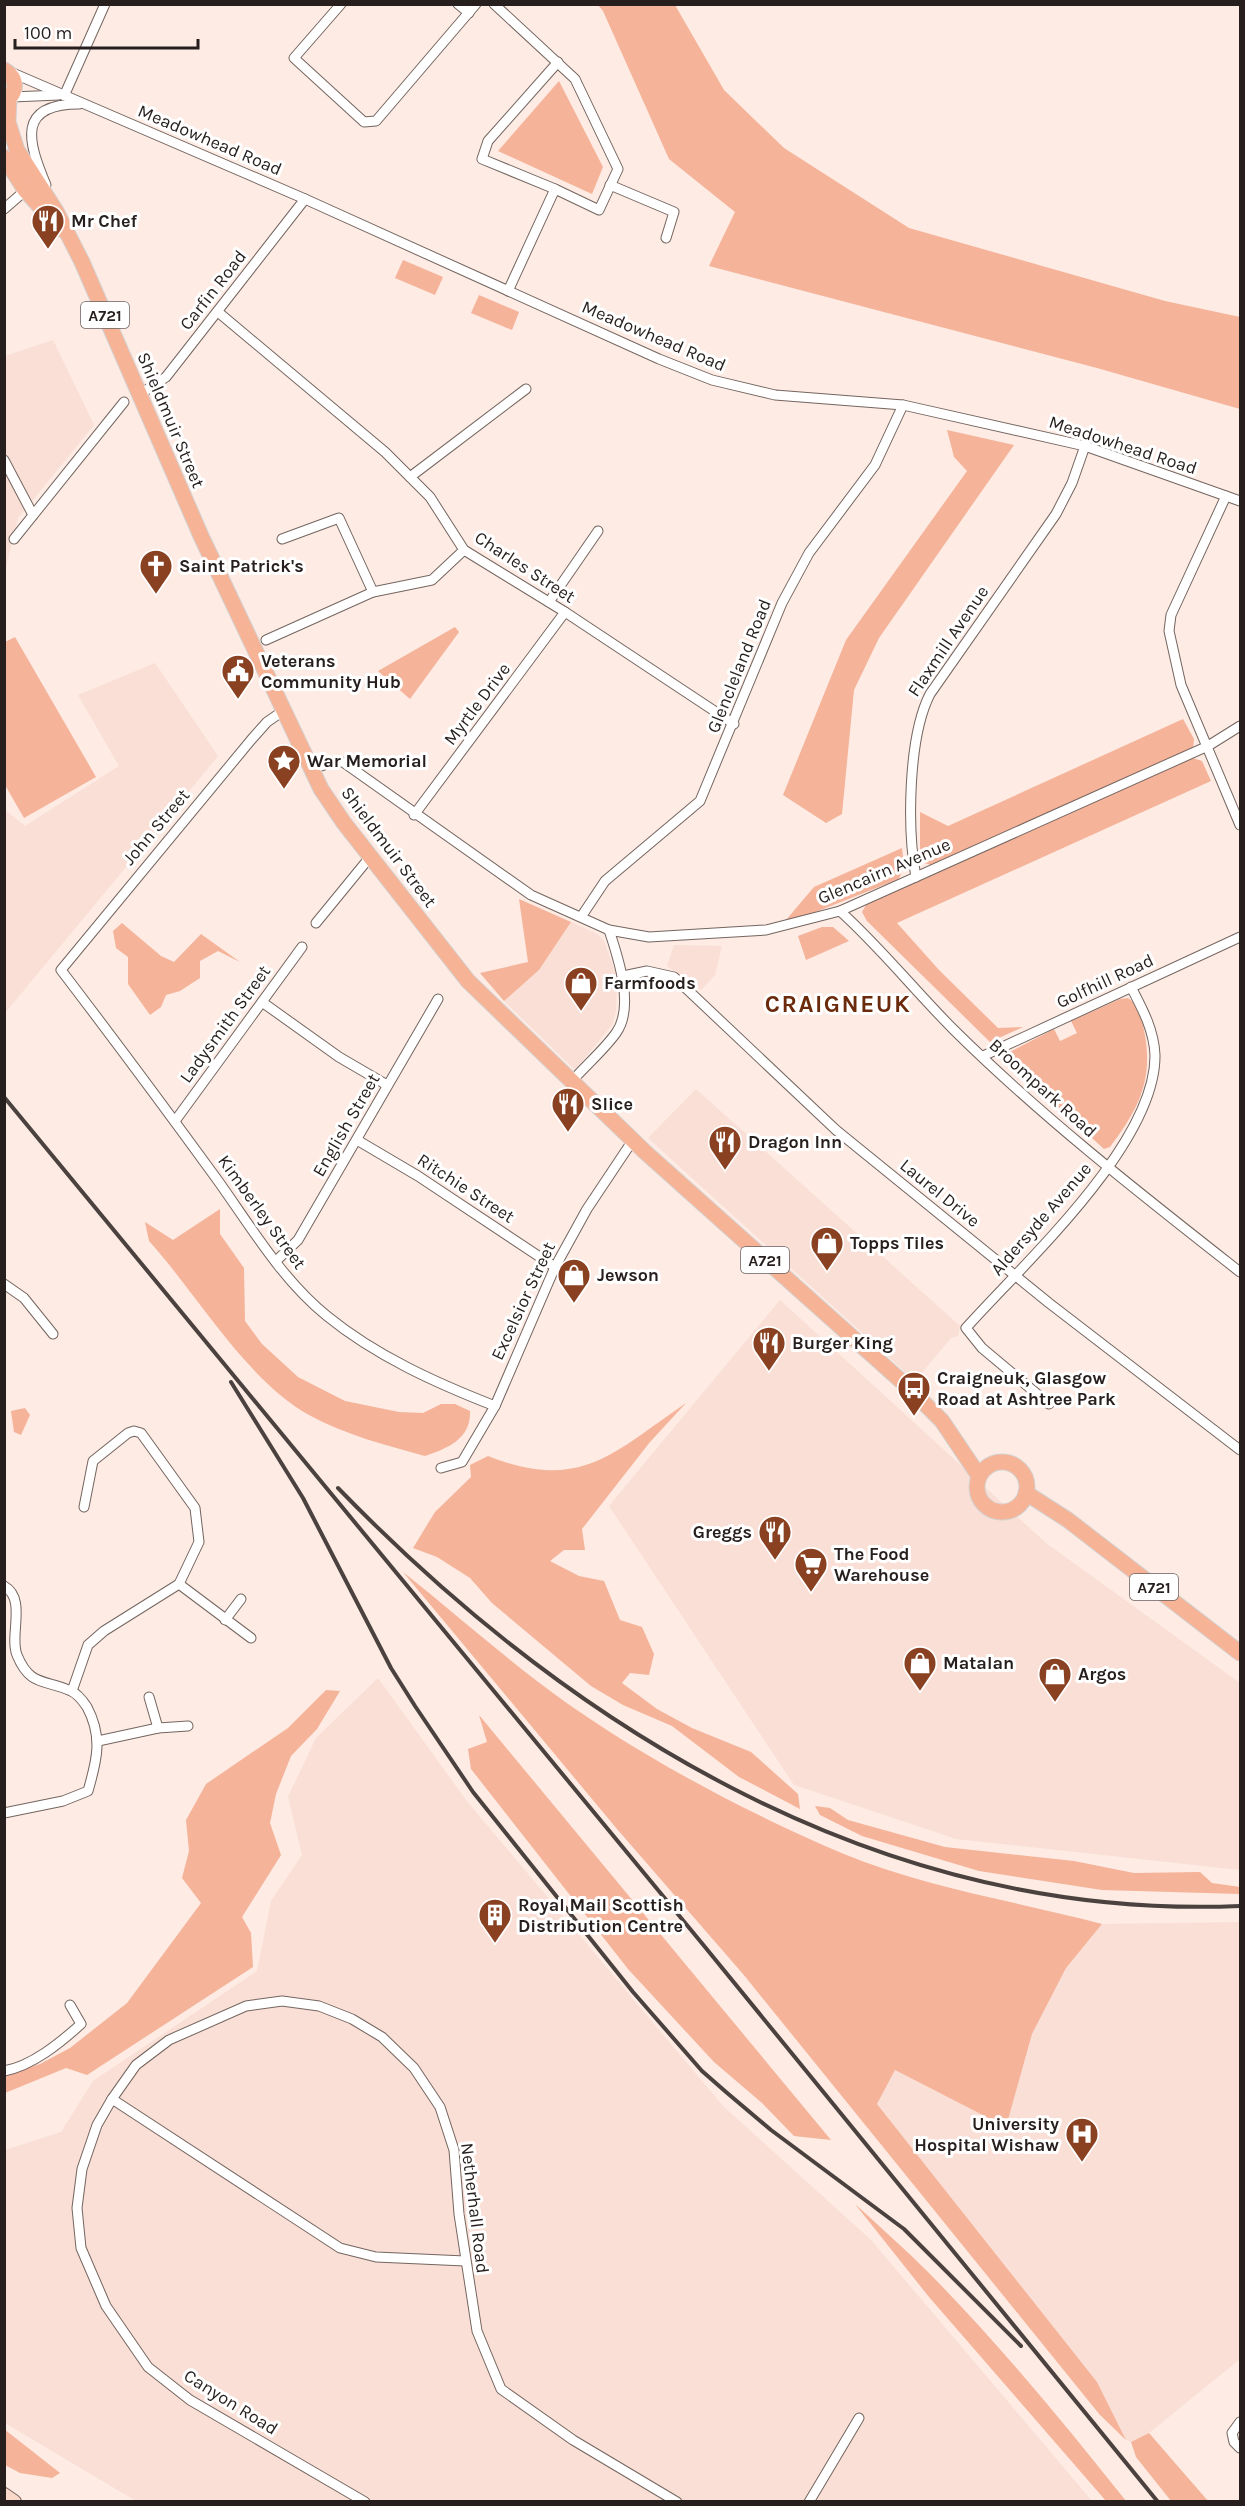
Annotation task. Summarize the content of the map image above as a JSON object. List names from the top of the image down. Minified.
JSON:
{"streets":{"main road":["A721","Shieldmuir Street"],"street":["Meadowhead Road","Carfin Road","Charles Street","Flaxmill Avenue","Glencleland Road","Myrtle Drive","John Street","Glencairn Avenue","Golfhill Road","Ladysmith Street","Broompark Road","English Street","Ritchie Street","Laurel Drive","Kimberley Street","Aldersyde Avenue","Excelsior Street","Netherhall Road","Canyon Road"]},"crossings":[["Meadowhead Road","Carfin Road"],["Meadowhead Road","A721"],["Meadowhead Road","Shieldmuir Street"],["Meadowhead Road","Flaxmill Avenue"],["Meadowhead Road","Glencleland Road"],["Carfin Road","Shieldmuir Street"],["Carfin Road","Charles Street"],["A721","Shieldmuir Street"],["A721","Excelsior Street"],["Shieldmuir Street","John Street"],["Shieldmuir Street","Glencairn Avenue"],["Charles Street","Glencleland Road"],["Charles Street","Myrtle Drive"],["Flaxmill Avenue","Glencairn Avenue"],["Glencleland Road","Glencairn Avenue"],["Myrtle Drive","Glencairn Avenue"],["John Street","Kimberley Street"],["Glencairn Avenue","Broompark Road"],["Golfhill Road","Broompark Road"],["Golfhill Road","Aldersyde Avenue"],["Ladysmith Street","Kimberley Street"],["Broompark Road","Aldersyde Avenue"],["English Street","Ritchie Street"],["English Street","Kimberley Street"],["Ritchie Street","Excelsior Street"],["Laurel Drive","Aldersyde Avenue"],["Kimberley Street","Excelsior Street"],["Netherhall Road","Canyon Road"]],"districts":["CRAIGNEUK"],"places":{"restaurant":["Mr Chef","Slice","Dragon Inn","Burger King","Greggs"],"church":["Saint Patrick's"],"public building":["Veterans Community Hub"],"place":["War Memorial"],"shop":["Farmfoods","Topps Tiles","Jewson","Matalan","Argos"],"bus stop":["Craigneuk, Glasgow Road at Ashtree Park"],"supermarket":["The Food Warehouse"],"building":["Royal Mail Scottish Distribution Centre"],"hospital":["University Hospital Wishaw"]},"scale_bar":"100 m"}
